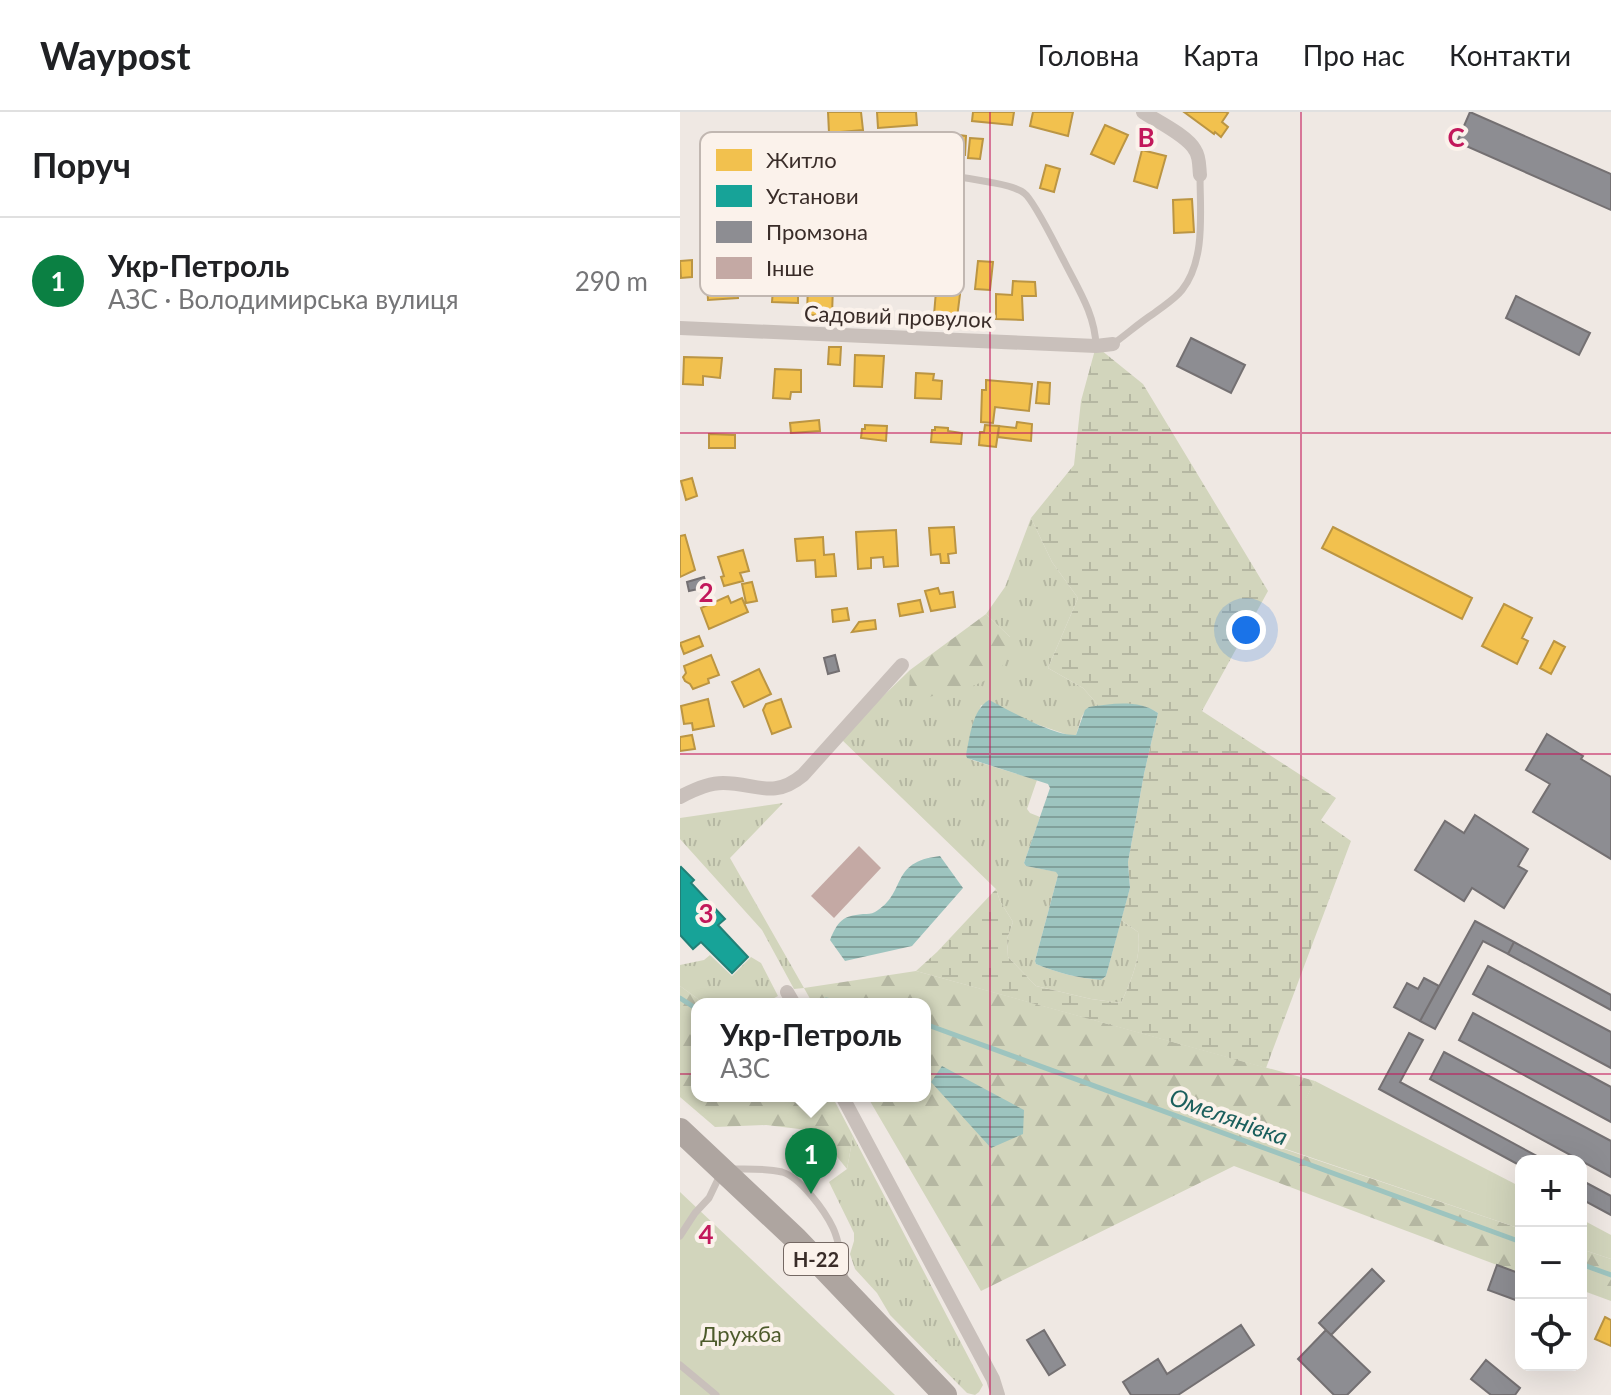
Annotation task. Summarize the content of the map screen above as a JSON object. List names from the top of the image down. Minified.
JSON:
{"streets":{"main road":["Н-22"],"street":["Садовий провулок"]},"water":["Омелянівка"],"parks":["Дружба"],"legend":["Житло","Установи","Промзона","Інше"],"page":{"header":"Waypost","nav":["Головна","Карта","Про нас","Контакти"],"heading":"Поруч","list":[{"mark":"1","name":"Укр-Петроль","note":"АЗС · Володимирська вулиця","value":"290 m"}],"popup":["Укр-Петроль","АЗС"],"pins":"1","map_buttons":["+","−"]},"grid":{"columns":["B","C"],"rows":["2","3","4"]}}
